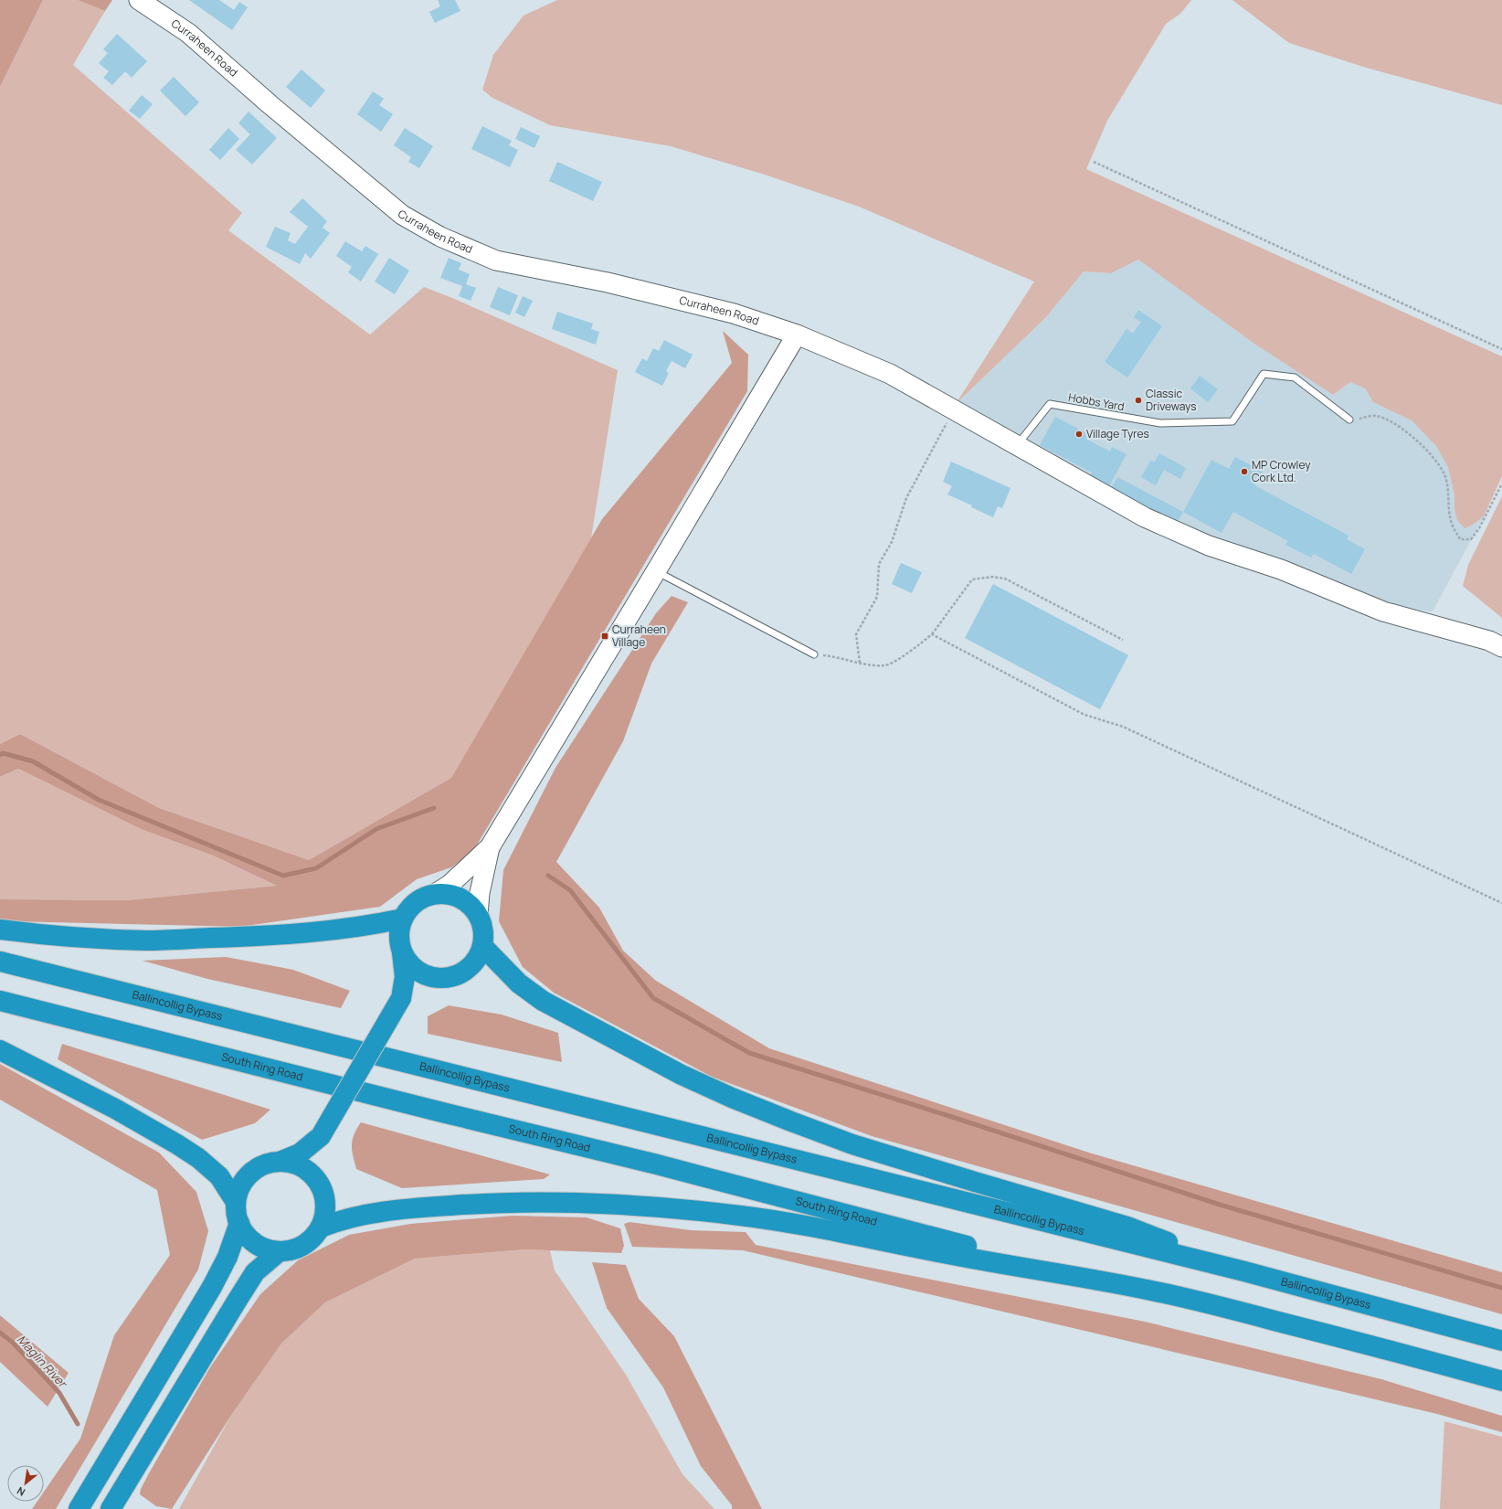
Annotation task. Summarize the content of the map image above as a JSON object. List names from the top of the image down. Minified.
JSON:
{"streets":{"highway":["Ballincollig Bypass","South Ring Road"],"street":["Curraheen Road"],"lane":["Hobbs Yard"]},"crossings":[["Curraheen Road","Hobbs Yard"]],"water":["Maglin River"],"places":{"other":["Classic Driveways","Village Tyres","MP Crowley Cork Ltd."],"transit":["Curraheen Village"]},"north":"bottom left"}
